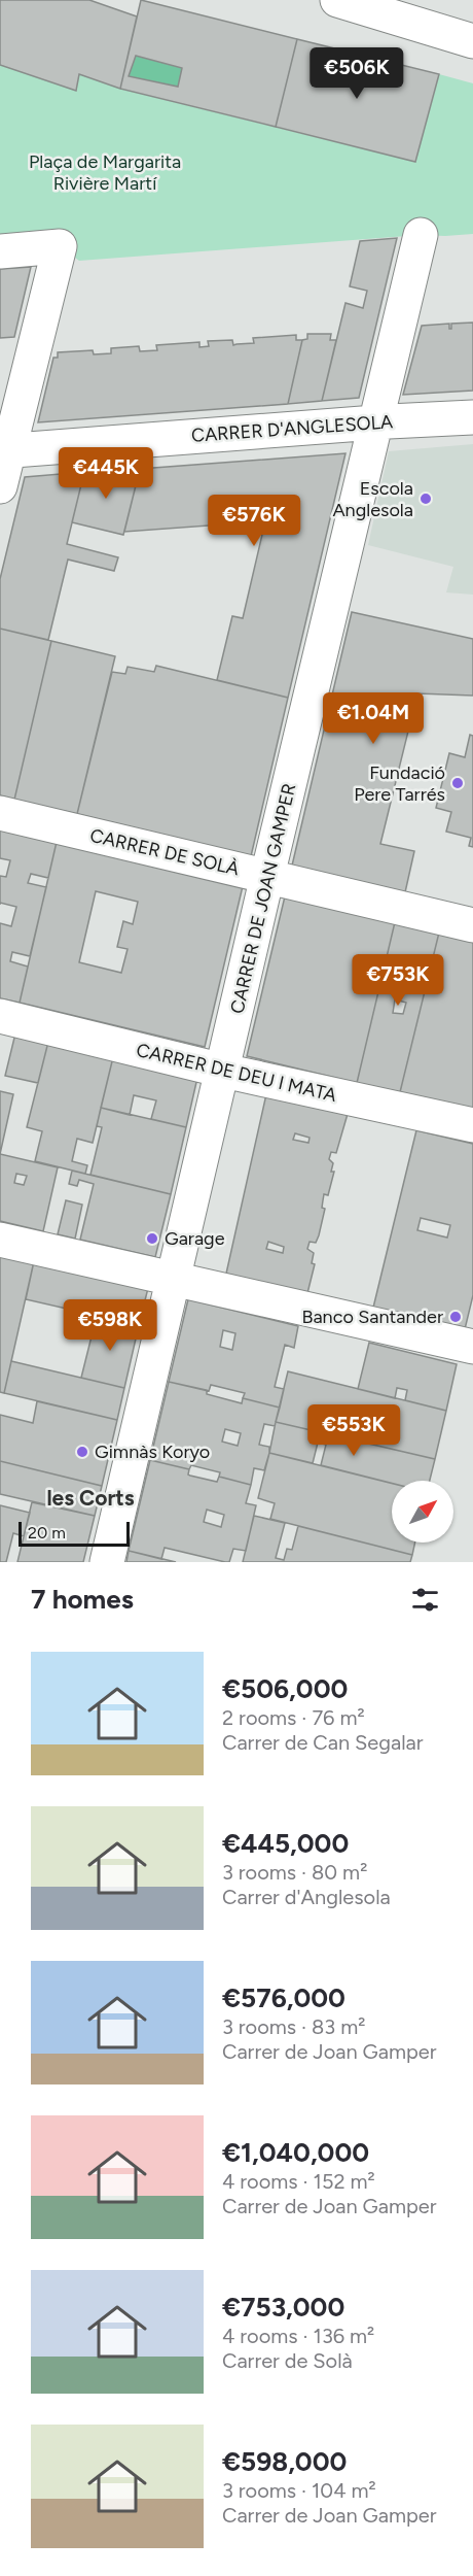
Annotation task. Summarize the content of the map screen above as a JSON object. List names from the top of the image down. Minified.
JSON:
{"streets":{"street":["CARRER D'ANGLESOLA","CARRER DE SOLÀ","CARRER DE JOAN GAMPER","CARRER DE DEU I MATA"]},"crossings":[["CARRER D'ANGLESOLA","CARRER DE JOAN GAMPER"],["CARRER DE SOLÀ","CARRER DE JOAN GAMPER"],["CARRER DE JOAN GAMPER","CARRER DE DEU I MATA"]],"districts":["les Corts"],"parks":["Plaça de Margarita Rivière Martí"],"places":["Escola Anglesola","Fundació Pere Tarrés","Garage","Banco Santander","Gimnàs Koryo"],"scale_bar":"20 m","north":"top right","page":{"price":["€506K","€445K","€576K","€1.04M","€753K","€598K","€553K"],"scale":"20 m","heading":"7 homes","list":[{"name":"€506,000","note":"2 rooms · 76 m² · Carrer de Can Segalar"},{"name":"€445,000","note":"3 rooms · 80 m² · Carrer d'Anglesola"},{"name":"€576,000","note":"3 rooms · 83 m² · Carrer de Joan Gamper"},{"name":"€1,040,000","note":"4 rooms · 152 m² · Carrer de Joan Gamper"},{"name":"€753,000","note":"4 rooms · 136 m² · Carrer de Solà"},{"name":"€598,000","note":"3 rooms · 104 m² · Carrer de Joan Gamper"}]}}
